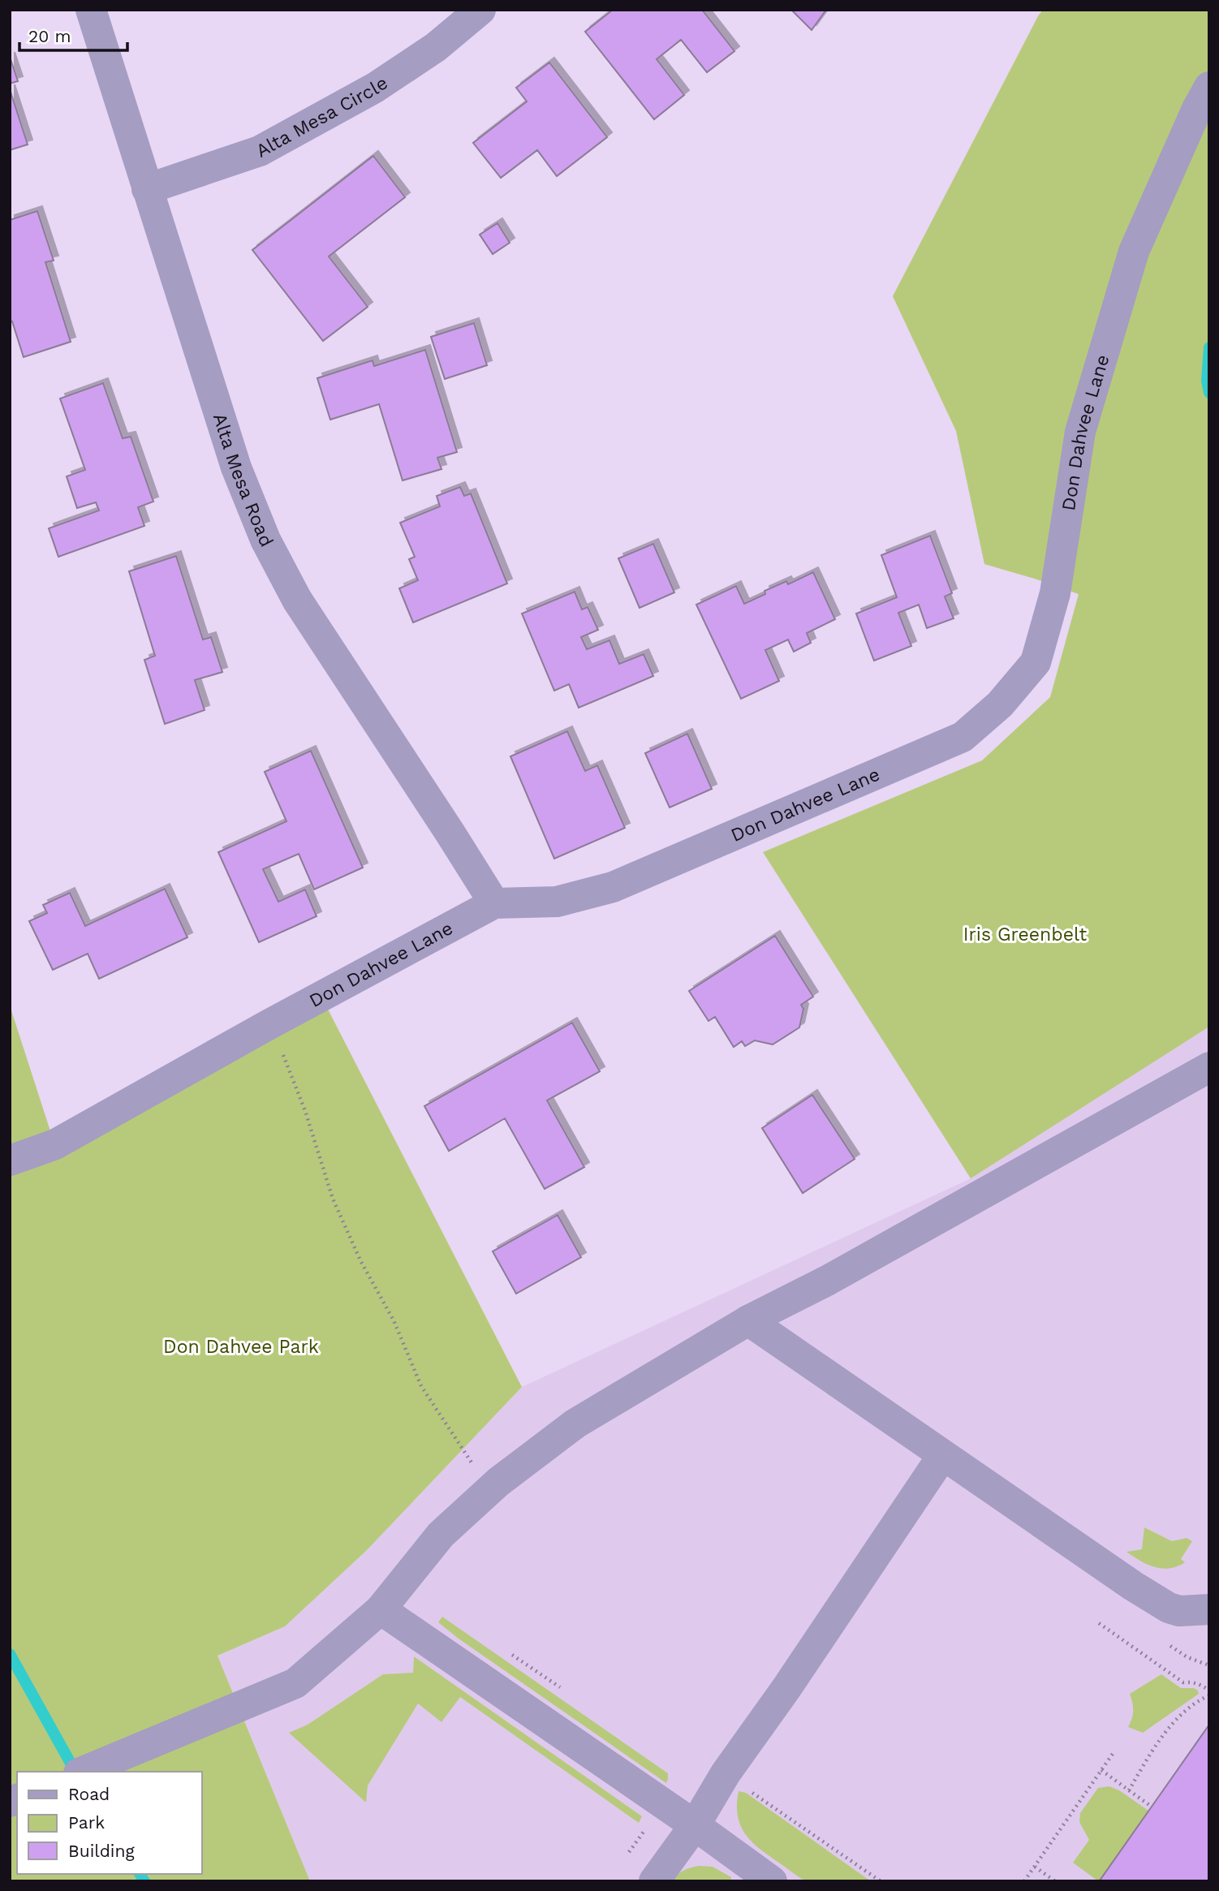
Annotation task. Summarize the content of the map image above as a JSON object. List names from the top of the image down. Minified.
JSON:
{"streets":{"street":["Alta Mesa Circle","Don Dahvee Lane","Alta Mesa Road"]},"crossings":[["Alta Mesa Circle","Alta Mesa Road"],["Don Dahvee Lane","Alta Mesa Road"]],"parks":["Iris Greenbelt","Don Dahvee Park"],"legend":["Road","Park","Building"],"scale_bar":"20 m"}
